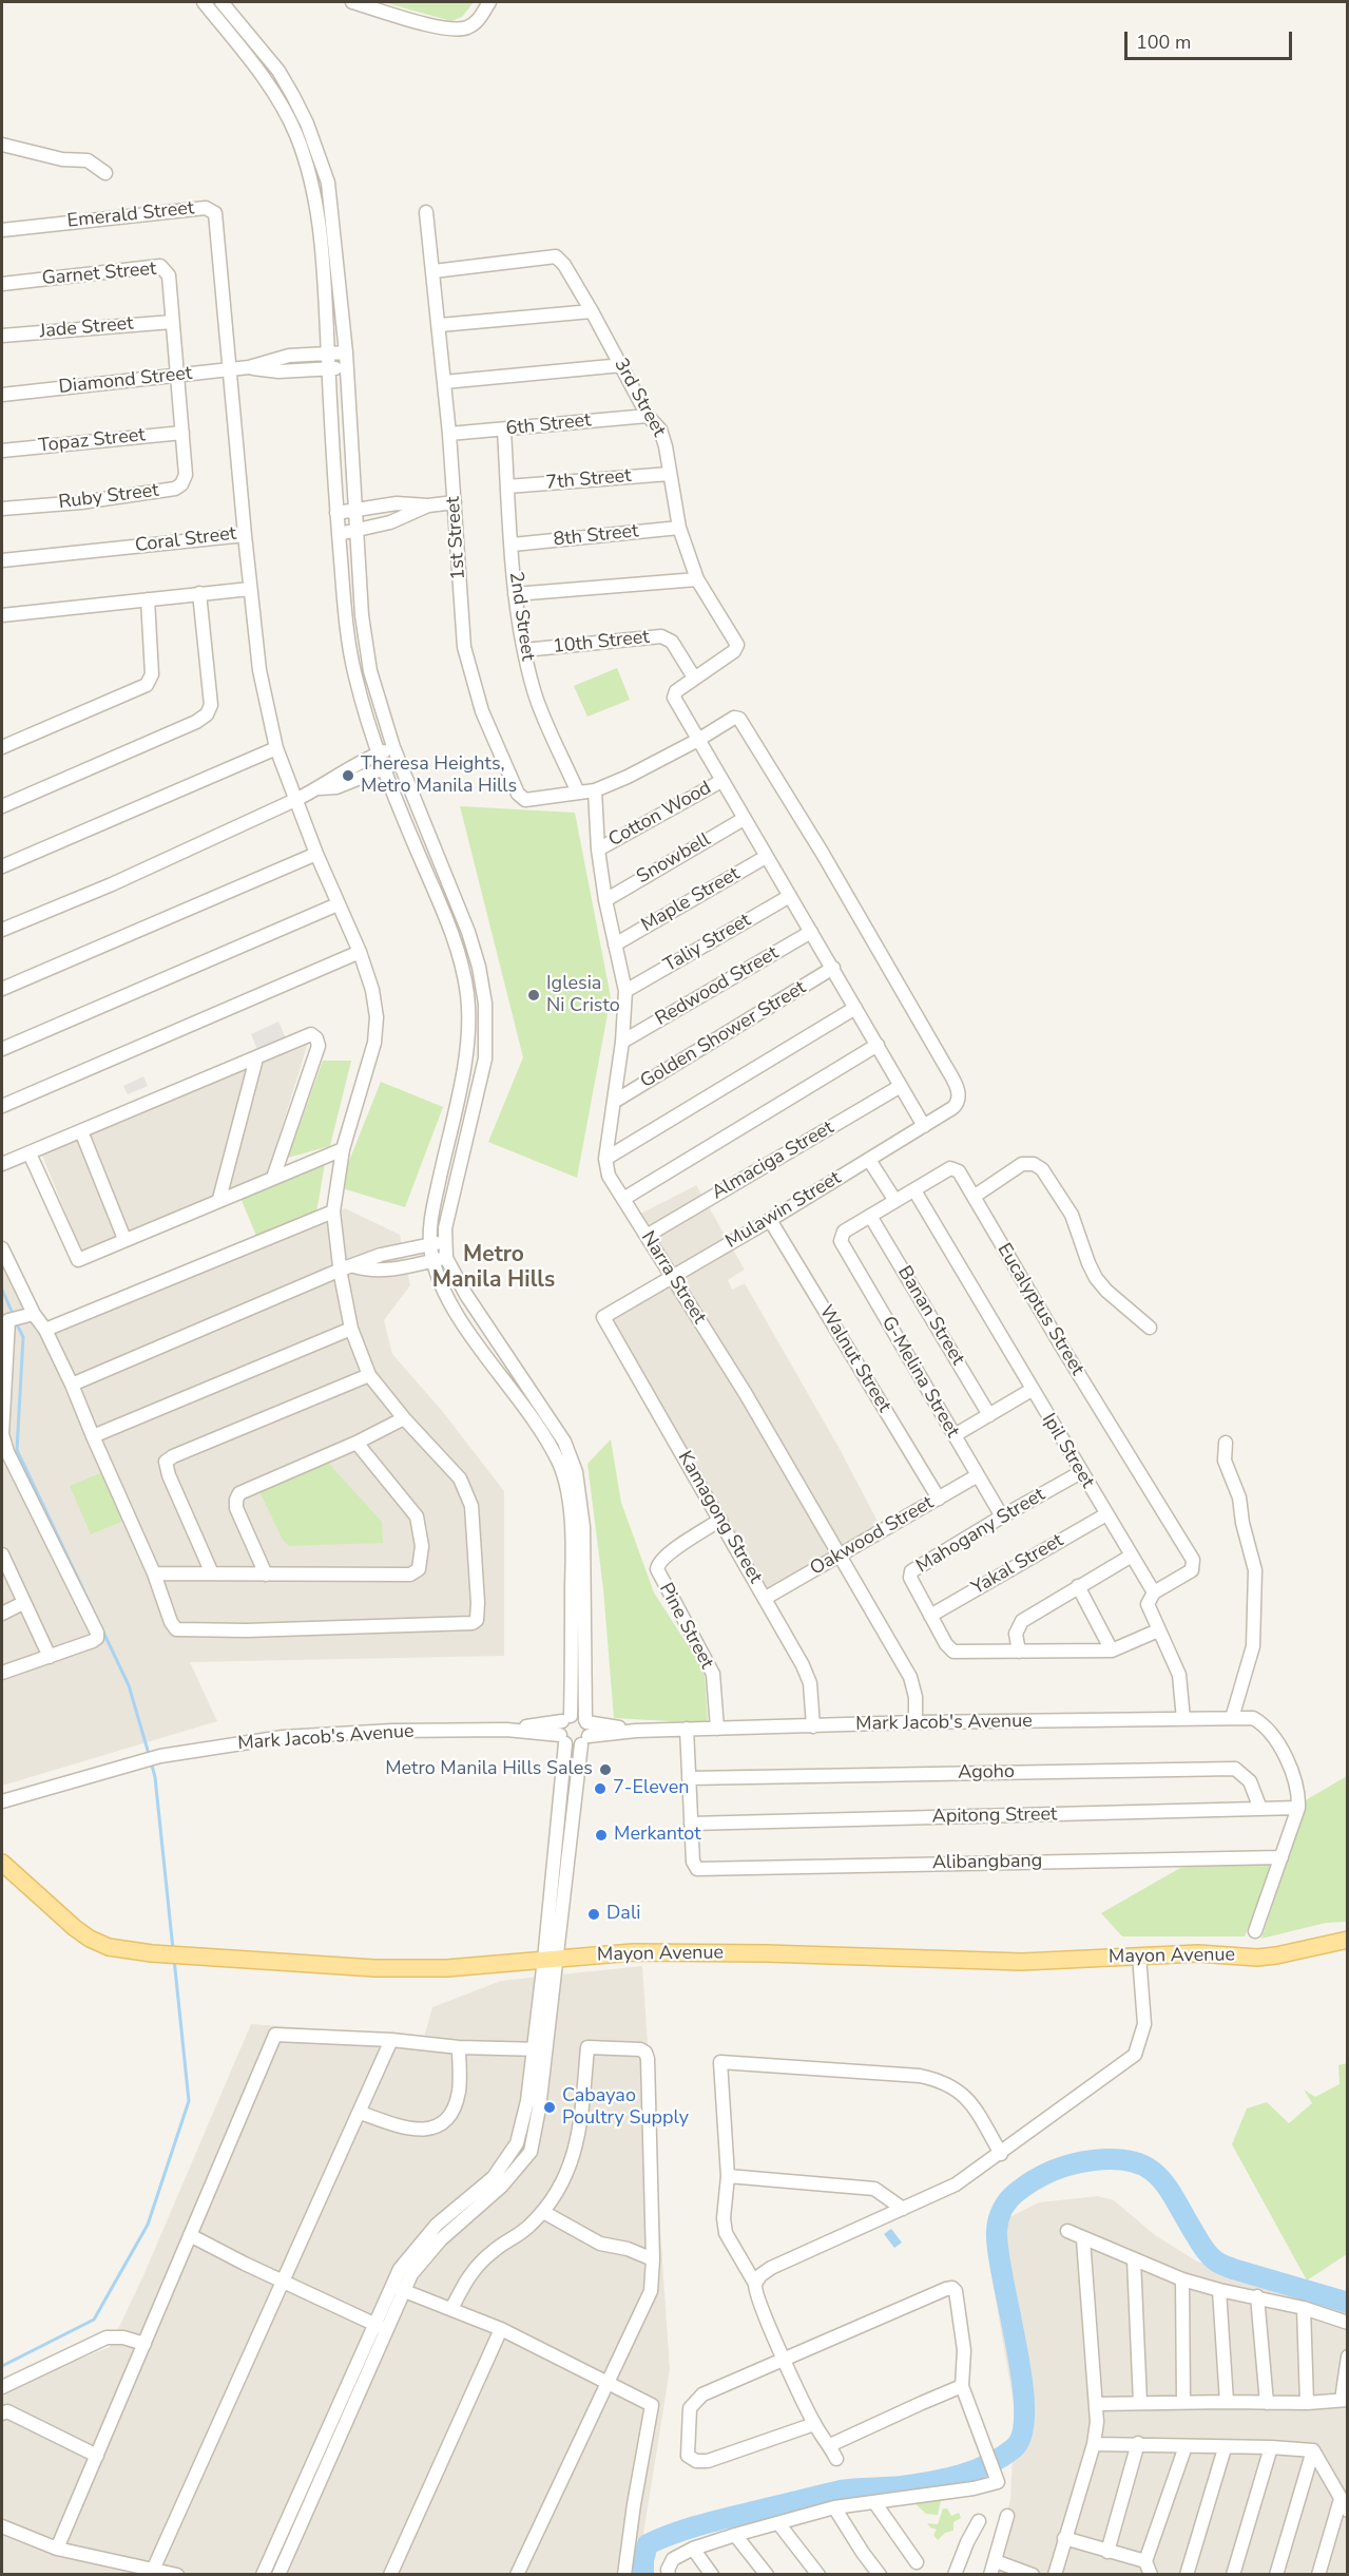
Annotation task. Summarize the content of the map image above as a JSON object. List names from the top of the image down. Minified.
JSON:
{"streets":{"main road":["Mayon Avenue"],"street":["Emerald Street","Garnet Street","Jade Street","Diamond Street","3rd Street","6th Street","Topaz Street","7th Street","Ruby Street","8th Street","1st Street","Coral Street","2nd Street","10th Street","Cotton Wood","Snowbell","Maple Street","Taliy Street","Redwood Street","Golden Shower Street","Almaciga Street","Mulawin Street","Narra Street","Eucalyptus Street","Banan Street","Walnut Street","G-Melina Street","Ipil Street","Kamagong Street","Mahogany Street","Oakwood Street","Yakal Street","Pine Street","Mark Jacob's Avenue","Agoho","Apitong Street","Alibangbang"]},"crossings":[["Emerald Street","Diamond Street"],["Emerald Street","Coral Street"],["Garnet Street","Jade Street"],["Garnet Street","Diamond Street"],["Garnet Street","Ruby Street"],["Diamond Street","Ruby Street"],["Diamond Street","Coral Street"],["3rd Street","6th Street"],["3rd Street","7th Street"],["3rd Street","8th Street"],["3rd Street","1st Street"],["3rd Street","10th Street"],["6th Street","1st Street"],["6th Street","2nd Street"],["Topaz Street","Ruby Street"],["7th Street","2nd Street"],["8th Street","2nd Street"],["1st Street","2nd Street"],["2nd Street","10th Street"],["Cotton Wood","Narra Street"],["Snowbell","Narra Street"],["Maple Street","Narra Street"],["Taliy Street","Narra Street"],["Redwood Street","Narra Street"],["Golden Shower Street","Narra Street"],["Almaciga Street","Narra Street"],["Mulawin Street","Narra Street"],["Mulawin Street","Walnut Street"],["Mulawin Street","Kamagong Street"],["Narra Street","Oakwood Street"],["Narra Street","Mark Jacob's Avenue"],["Eucalyptus Street","Banan Street"],["Eucalyptus Street","G-Melina Street"],["Eucalyptus Street","Ipil Street"],["Walnut Street","Oakwood Street"],["G-Melina Street","Mahogany Street"],["G-Melina Street","Oakwood Street"],["Ipil Street","Mahogany Street"],["Ipil Street","Yakal Street"],["Ipil Street","Mark Jacob's Avenue"],["Kamagong Street","Oakwood Street"],["Kamagong Street","Pine Street"],["Kamagong Street","Mark Jacob's Avenue"],["Mahogany Street","Yakal Street"],["Pine Street","Mark Jacob's Avenue"],["Mark Jacob's Avenue","Apitong Street"],["Agoho","Apitong Street"],["Apitong Street","Alibangbang"]],"districts":["Metro Manila Hills"],"places":["Theresa Heights, Metro Manila Hills","Iglesia Ni Cristo","Metro Manila Hills Sales","7-Eleven","Merkantot","Dali","Cabayao Poultry Supply"],"scale_bar":"100 m"}
